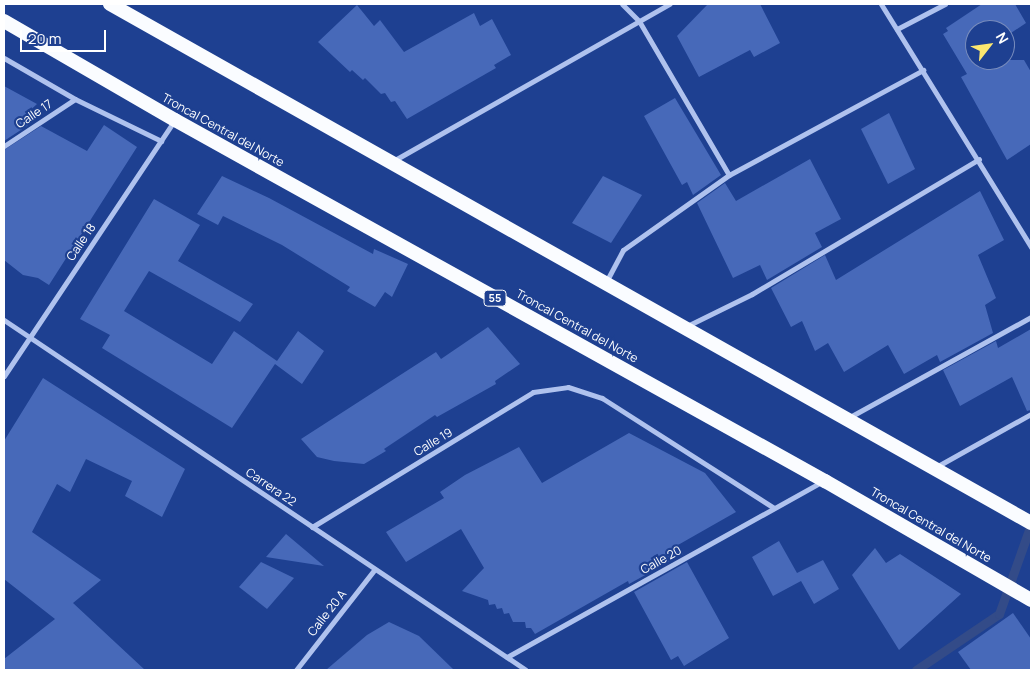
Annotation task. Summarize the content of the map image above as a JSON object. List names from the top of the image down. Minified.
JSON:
{"streets":{"highway":["Troncal Central del Norte","55"],"street":["Calle 17","Calle 18","Calle 19","Carrera 22","Calle 20","Calle 20 A"]},"crossings":[["Troncal Central del Norte","Calle 18"],["Troncal Central del Norte","Calle 20"],["Calle 18","Carrera 22"],["Calle 19","Carrera 22"],["Calle 19","Calle 20"],["Carrera 22","Calle 20"],["Carrera 22","Calle 20 A"]],"scale_bar":"20 m","north":"top right"}
